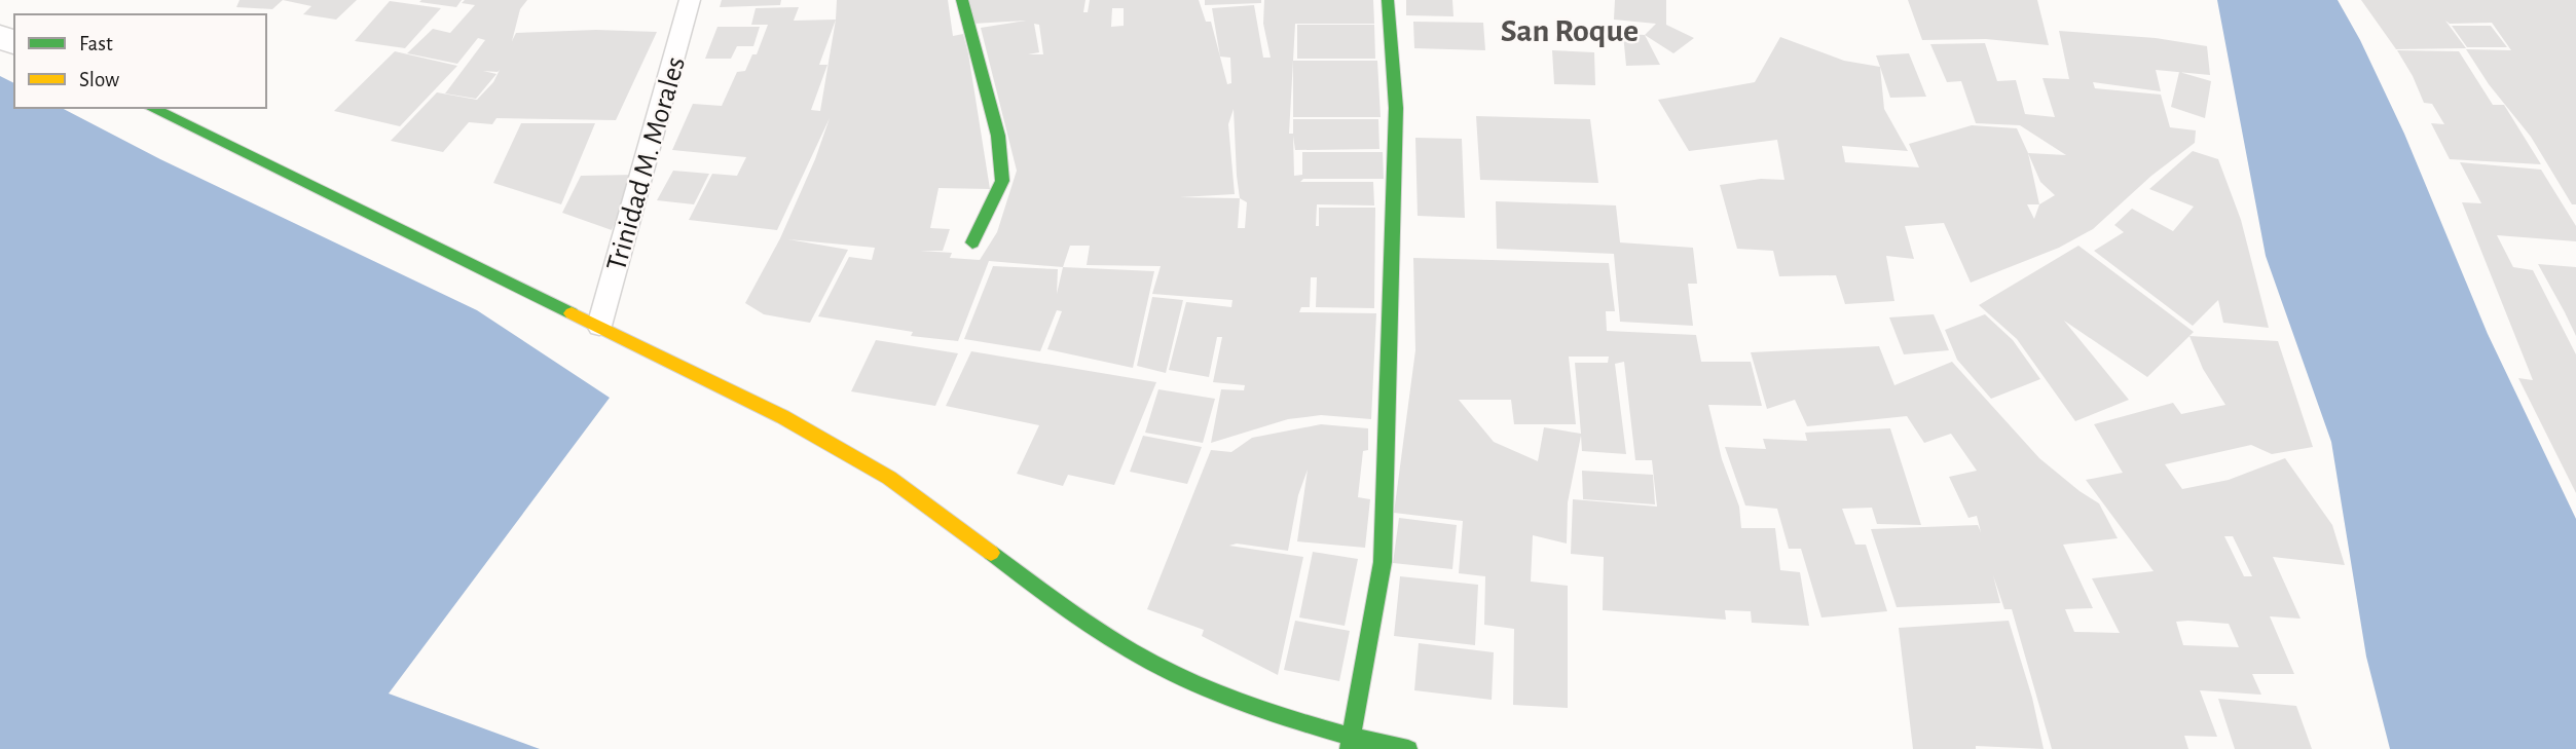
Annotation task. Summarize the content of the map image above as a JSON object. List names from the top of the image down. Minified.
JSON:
{"streets":{"lane":["Trinidad M. Morales"]},"districts":["San Roque"],"legend":["Fast","Slow"]}
